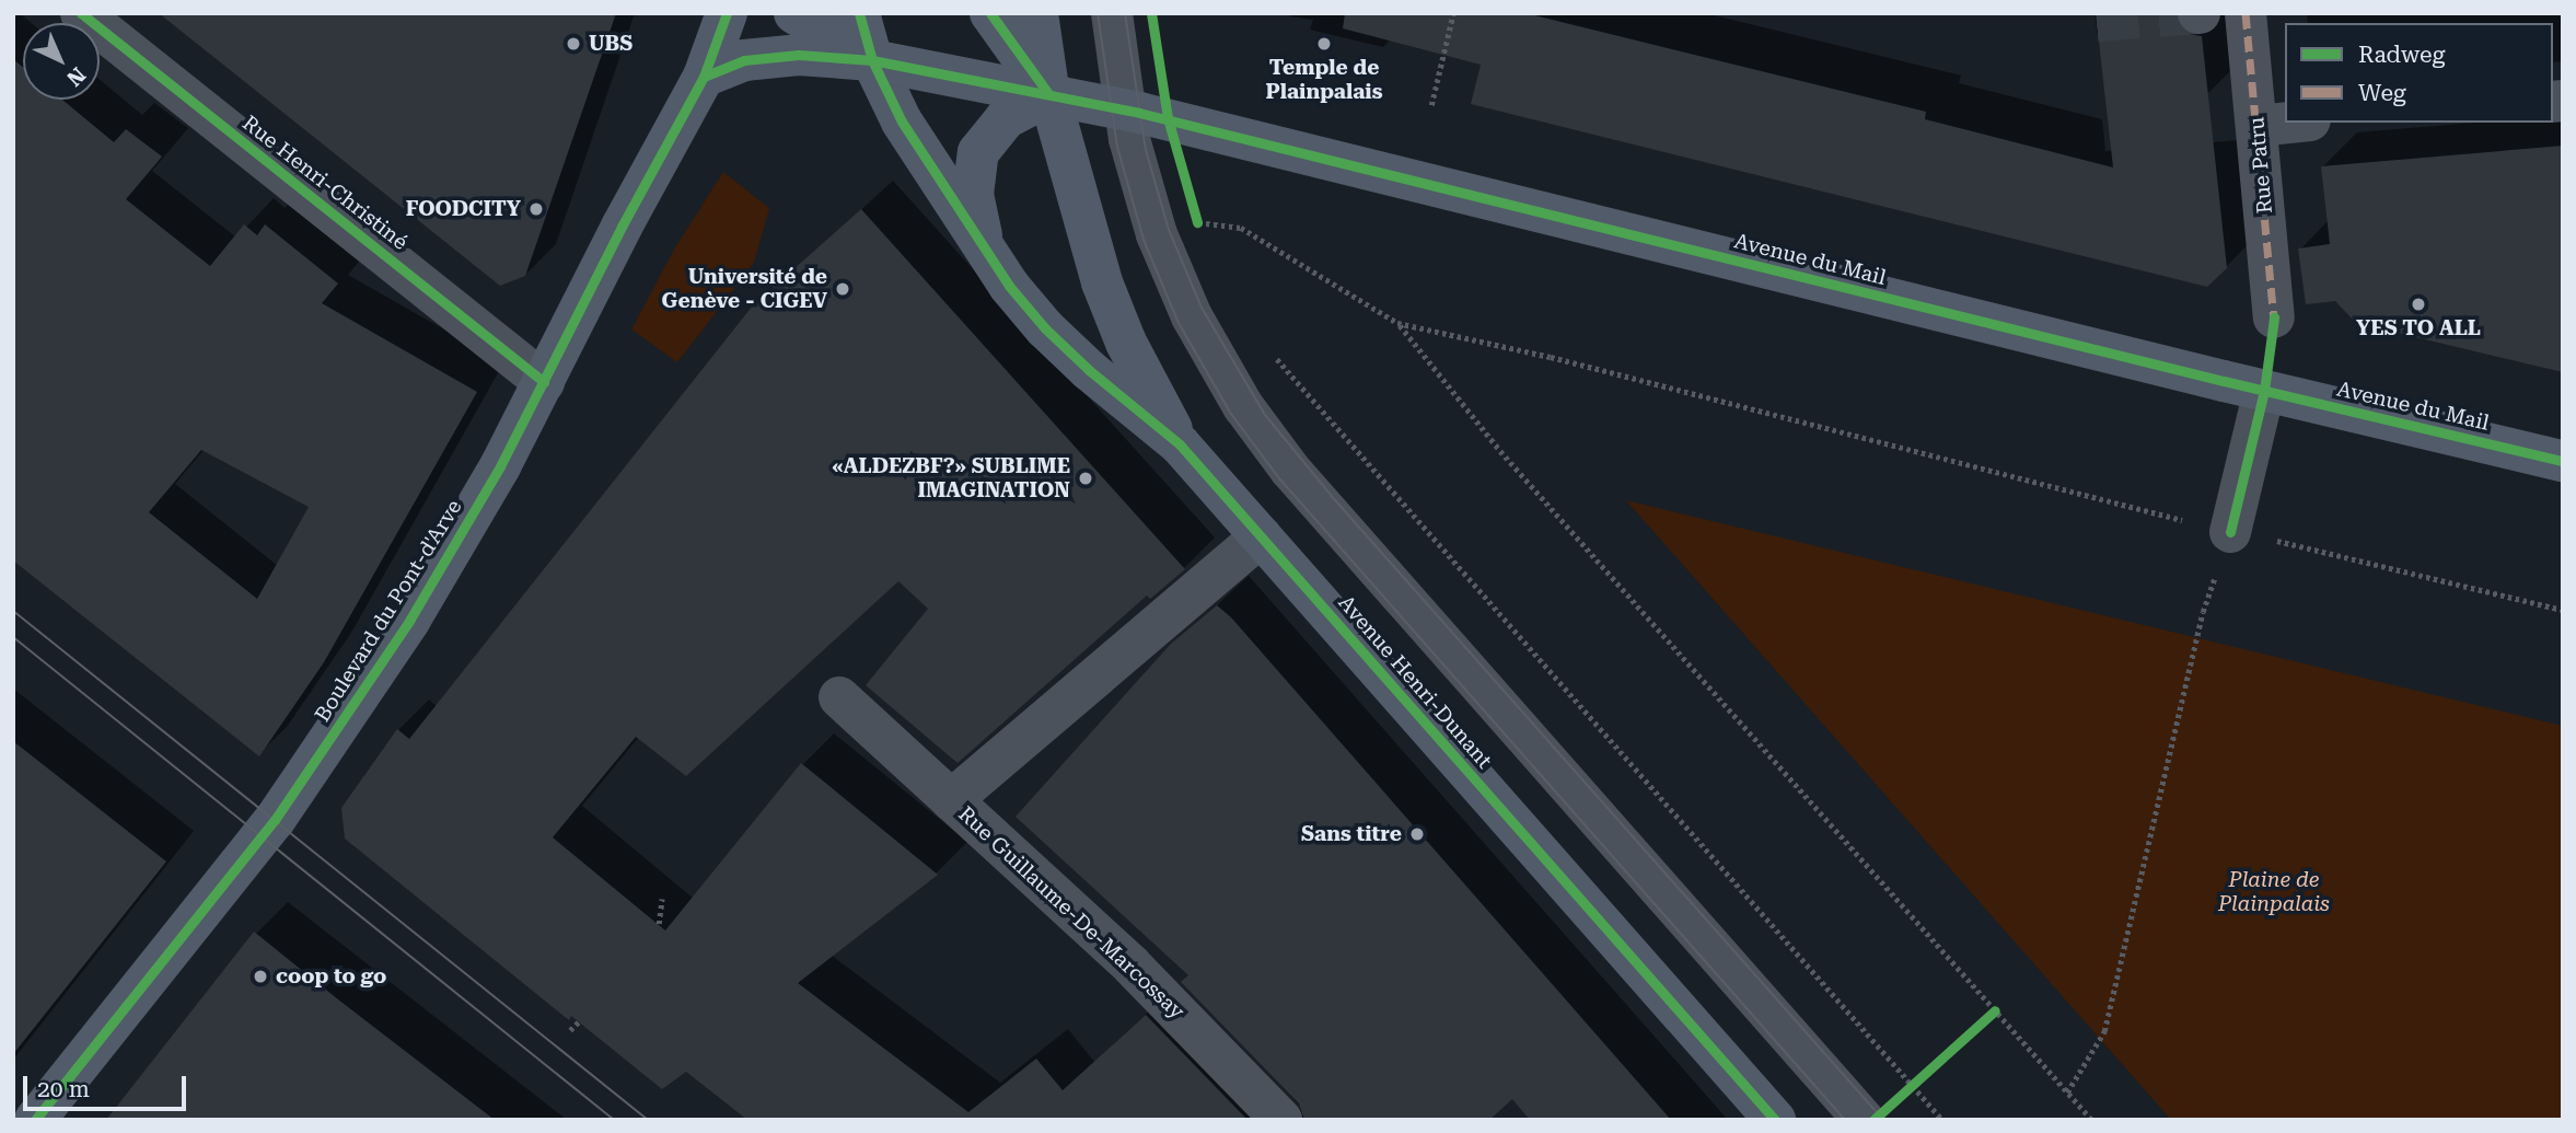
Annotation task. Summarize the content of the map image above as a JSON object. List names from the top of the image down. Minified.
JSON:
{"streets":{"main road":["Avenue du Mail","Boulevard du Pont-d'Arve","Avenue Henri-Dunant"],"street":["Rue Patru","Rue Henri-Christiné","Rue Guillaume-De-Marcossay"]},"crossings":[["Rue Henri-Christiné","Boulevard du Pont-d'Arve"],["Avenue du Mail","Avenue Henri-Dunant"],["Avenue Henri-Dunant","Rue Guillaume-De-Marcossay"]],"parks":["Plaine de Plainpalais"],"places":["UBS","Temple de Plainpalais","FOODCITY","Université de Genève - CIGEV","YES TO ALL","«ALDEZBF?» SUBLIME IMAGINATION","Sans titre","coop to go"],"legend":["Radweg","Weg"],"scale_bar":"20 m","north":"bottom right"}
